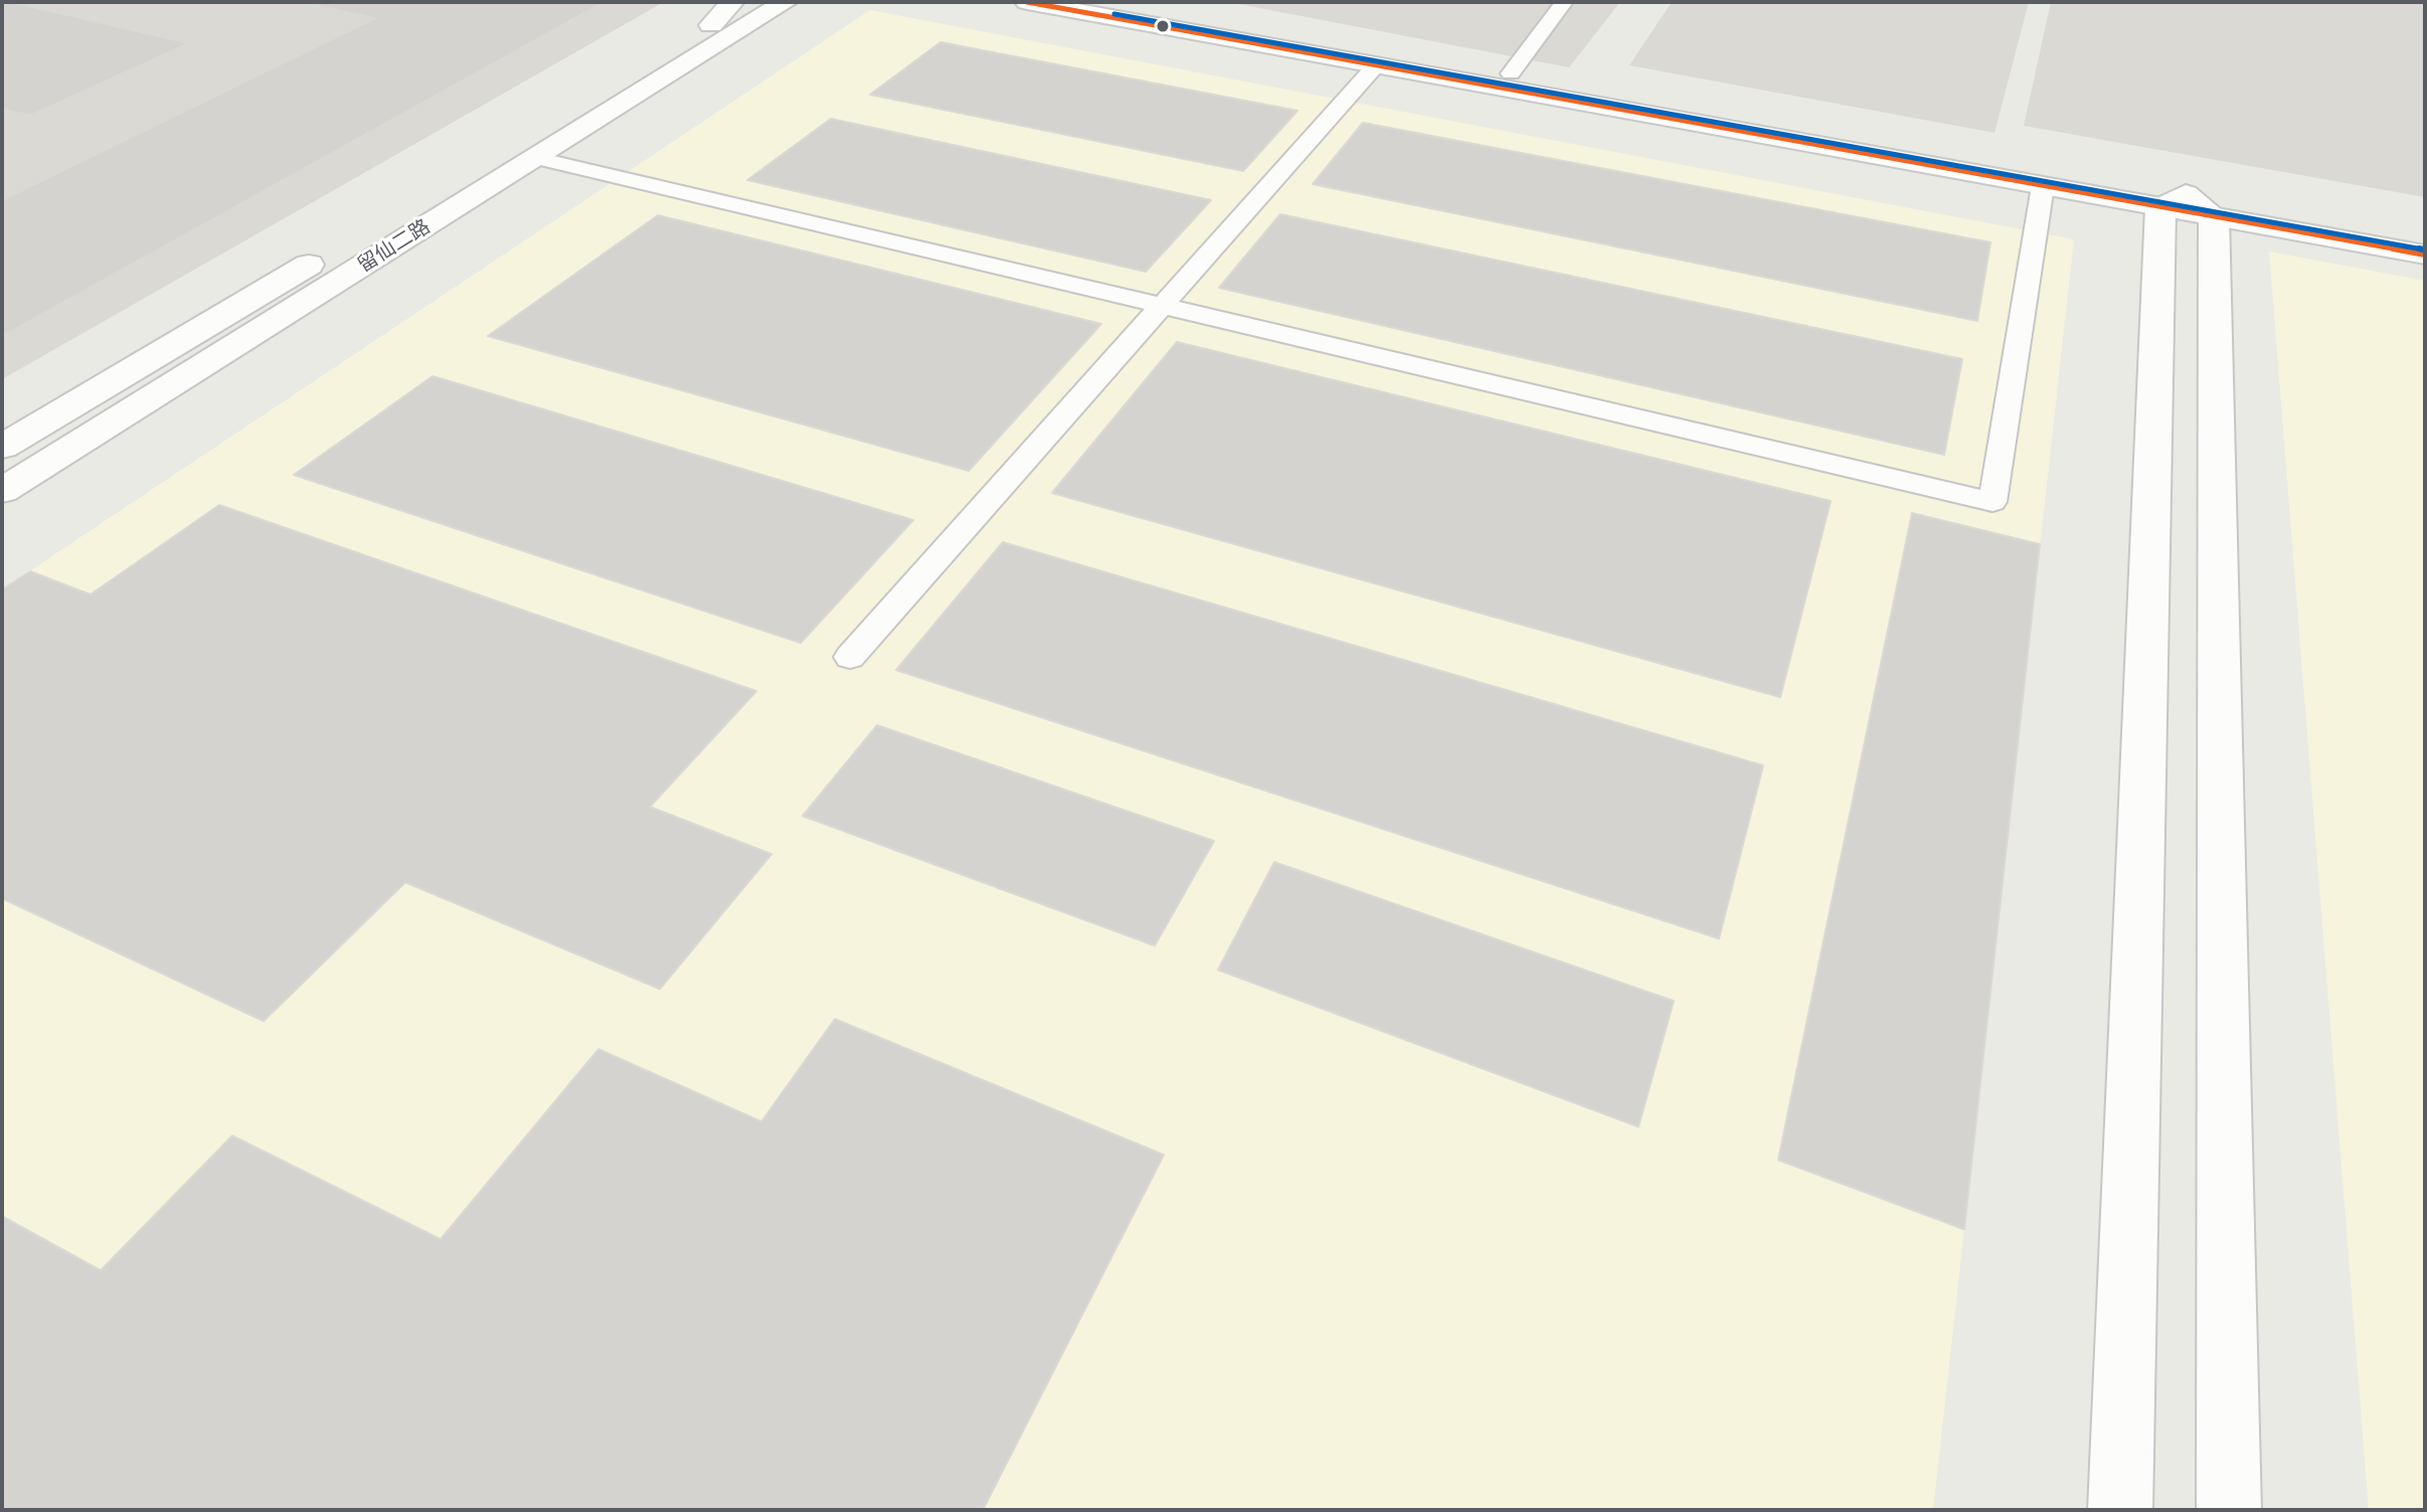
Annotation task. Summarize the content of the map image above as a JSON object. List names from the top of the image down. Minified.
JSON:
{"streets":{"street":["留仙二路"]}}
